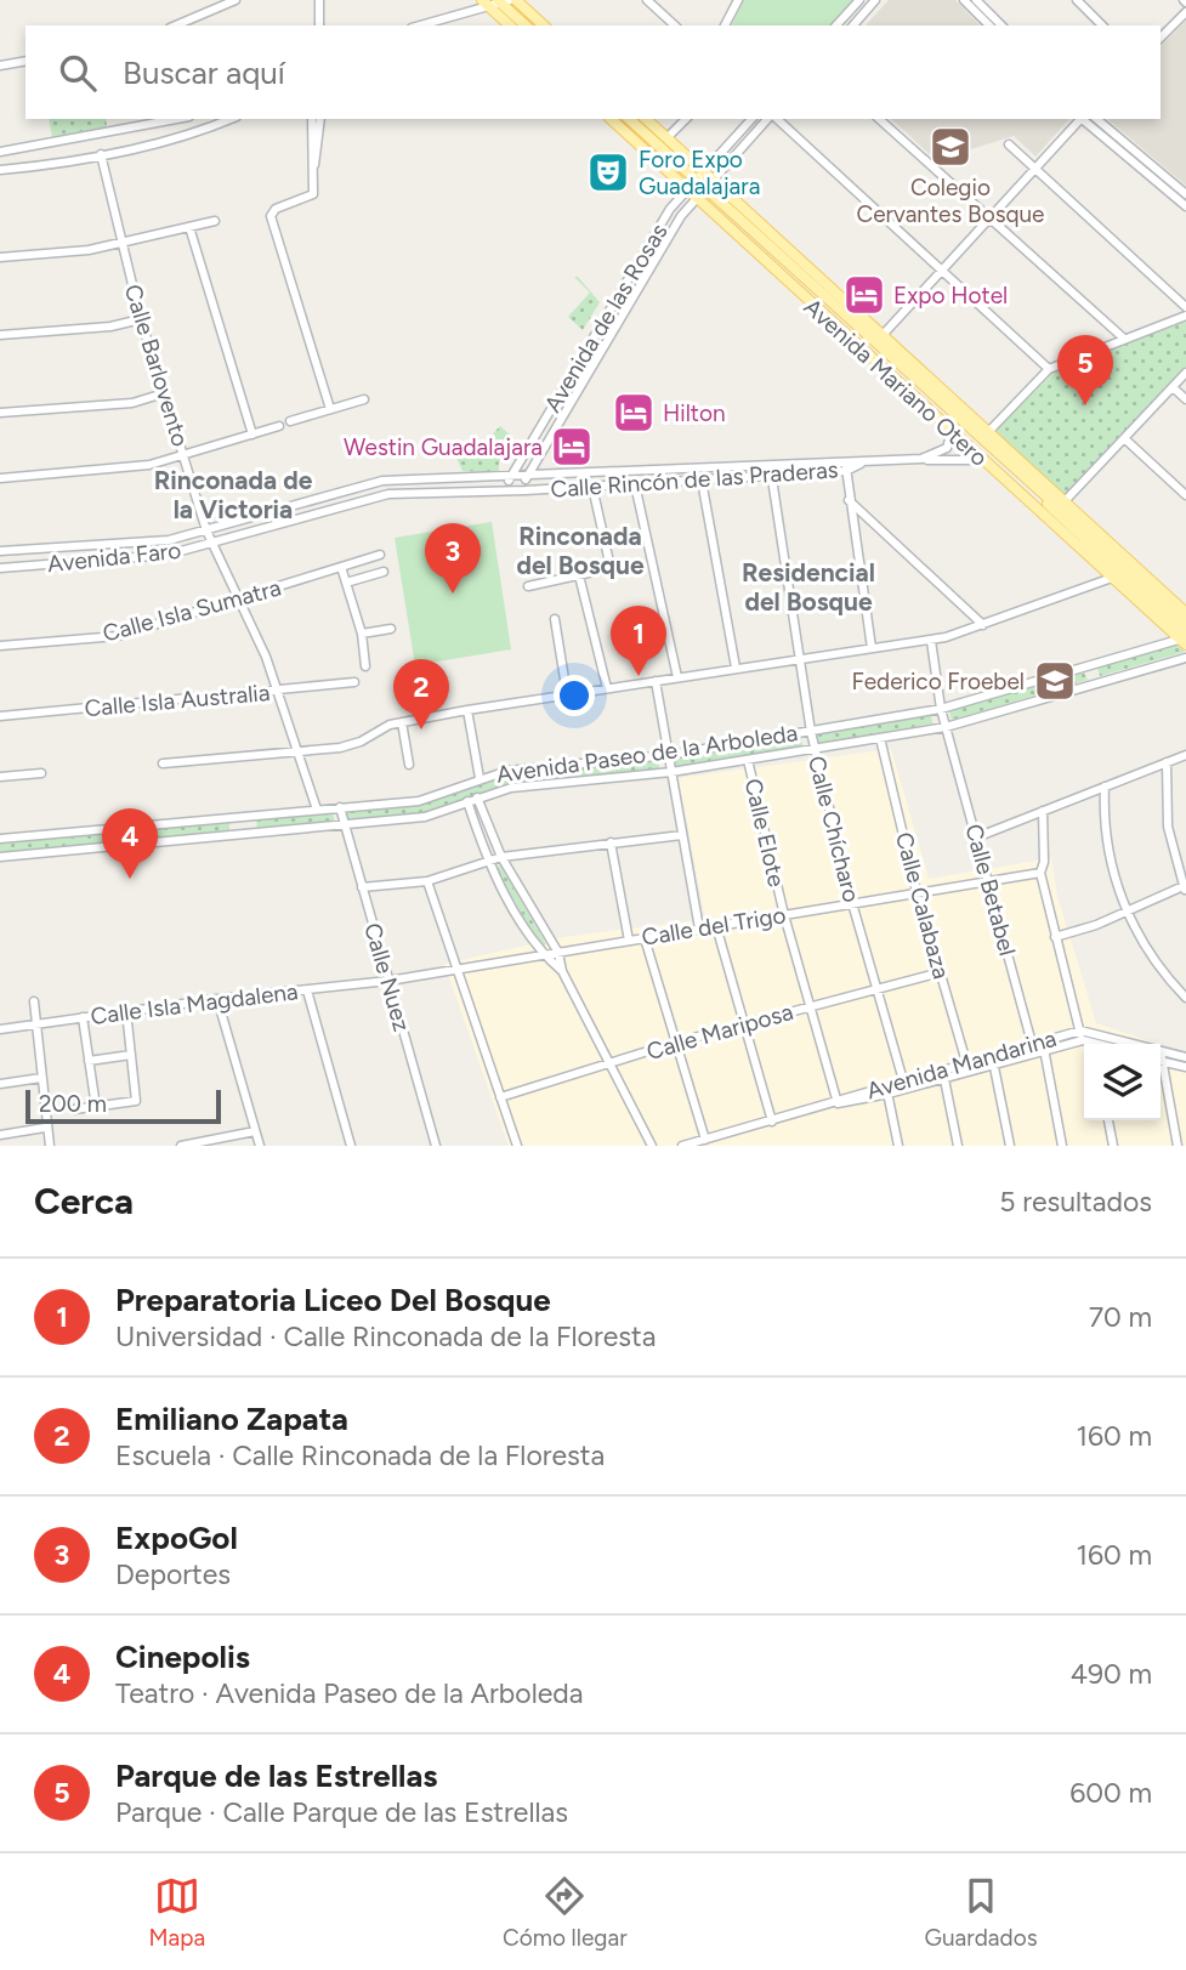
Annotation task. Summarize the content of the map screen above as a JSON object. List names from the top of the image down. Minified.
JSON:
{"streets":{"main road":["Avenida Mariano Otero"],"street":["Avenida de las Rosas","Calle Barlovento","Calle Rincón de las Praderas","Avenida Faro","Calle Isla Sumatra","Calle Isla Australia","Avenida Paseo de la Arboleda","Calle Chícharo","Calle Elote","Calle Betabel","Calle Calabaza","Calle del Trigo","Calle Nuez","Calle Isla Magdalena","Calle Mariposa","Avenida Mandarina"]},"crossings":[["Avenida de las Rosas","Avenida Mariano Otero"],["Avenida de las Rosas","Calle Rincón de las Praderas"],["Avenida de las Rosas","Avenida Faro"],["Calle Barlovento","Avenida Faro"],["Calle Barlovento","Calle Isla Sumatra"],["Calle Barlovento","Calle Isla Australia"],["Calle Barlovento","Avenida Paseo de la Arboleda"],["Avenida Mariano Otero","Calle Rincón de las Praderas"],["Avenida Mariano Otero","Avenida Paseo de la Arboleda"],["Calle Rincón de las Praderas","Avenida Faro"],["Calle Rincón de las Praderas","Calle Chícharo"],["Avenida Paseo de la Arboleda","Calle Chícharo"],["Avenida Paseo de la Arboleda","Calle Elote"],["Avenida Paseo de la Arboleda","Calle Betabel"],["Avenida Paseo de la Arboleda","Calle Calabaza"],["Avenida Paseo de la Arboleda","Calle Nuez"],["Calle Chícharo","Calle del Trigo"],["Calle Chícharo","Calle Mariposa"],["Calle Chícharo","Avenida Mandarina"],["Calle Elote","Calle del Trigo"],["Calle Elote","Calle Mariposa"],["Calle Elote","Avenida Mandarina"],["Calle Betabel","Calle del Trigo"],["Calle Betabel","Avenida Mandarina"],["Calle Calabaza","Calle del Trigo"],["Calle Calabaza","Calle Mariposa"],["Calle Calabaza","Avenida Mandarina"],["Calle del Trigo","Calle Nuez"],["Calle del Trigo","Calle Isla Magdalena"],["Calle Nuez","Calle Isla Magdalena"]],"districts":["Rinconada de la Victoria","Rinconada del Bosque","Residencial del Bosque"],"places":{"school or university":["Colegio Cervantes Bosque","Federico Froebel"],"theatre":["Foro Expo Guadalajara"],"hotel":["Expo Hotel","Hilton","Westin Guadalajara"]},"scale_bar":"200 m","page":{"search":"Buscar aquí","pins":["5","3","1","2","4"],"scale":"200 m","heading":["Cerca","5 resultados"],"list":[{"mark":"1","name":"Preparatoria Liceo Del Bosque","note":"Universidad · Calle Rinconada de la Floresta","value":"70 m"},{"mark":"2","name":"Emiliano Zapata","note":"Escuela · Calle Rinconada de la Floresta","value":"160 m"},{"mark":"3","name":"ExpoGol","note":"Deportes","value":"160 m"},{"mark":"4","name":"Cinepolis","note":"Teatro · Avenida Paseo de la Arboleda","value":"490 m"},{"mark":"5","name":"Parque de las Estrellas","note":"Parque · Calle Parque de las Estrellas","value":"600 m"}],"nav":["Mapa","Cómo llegar","Guardados"]}}
